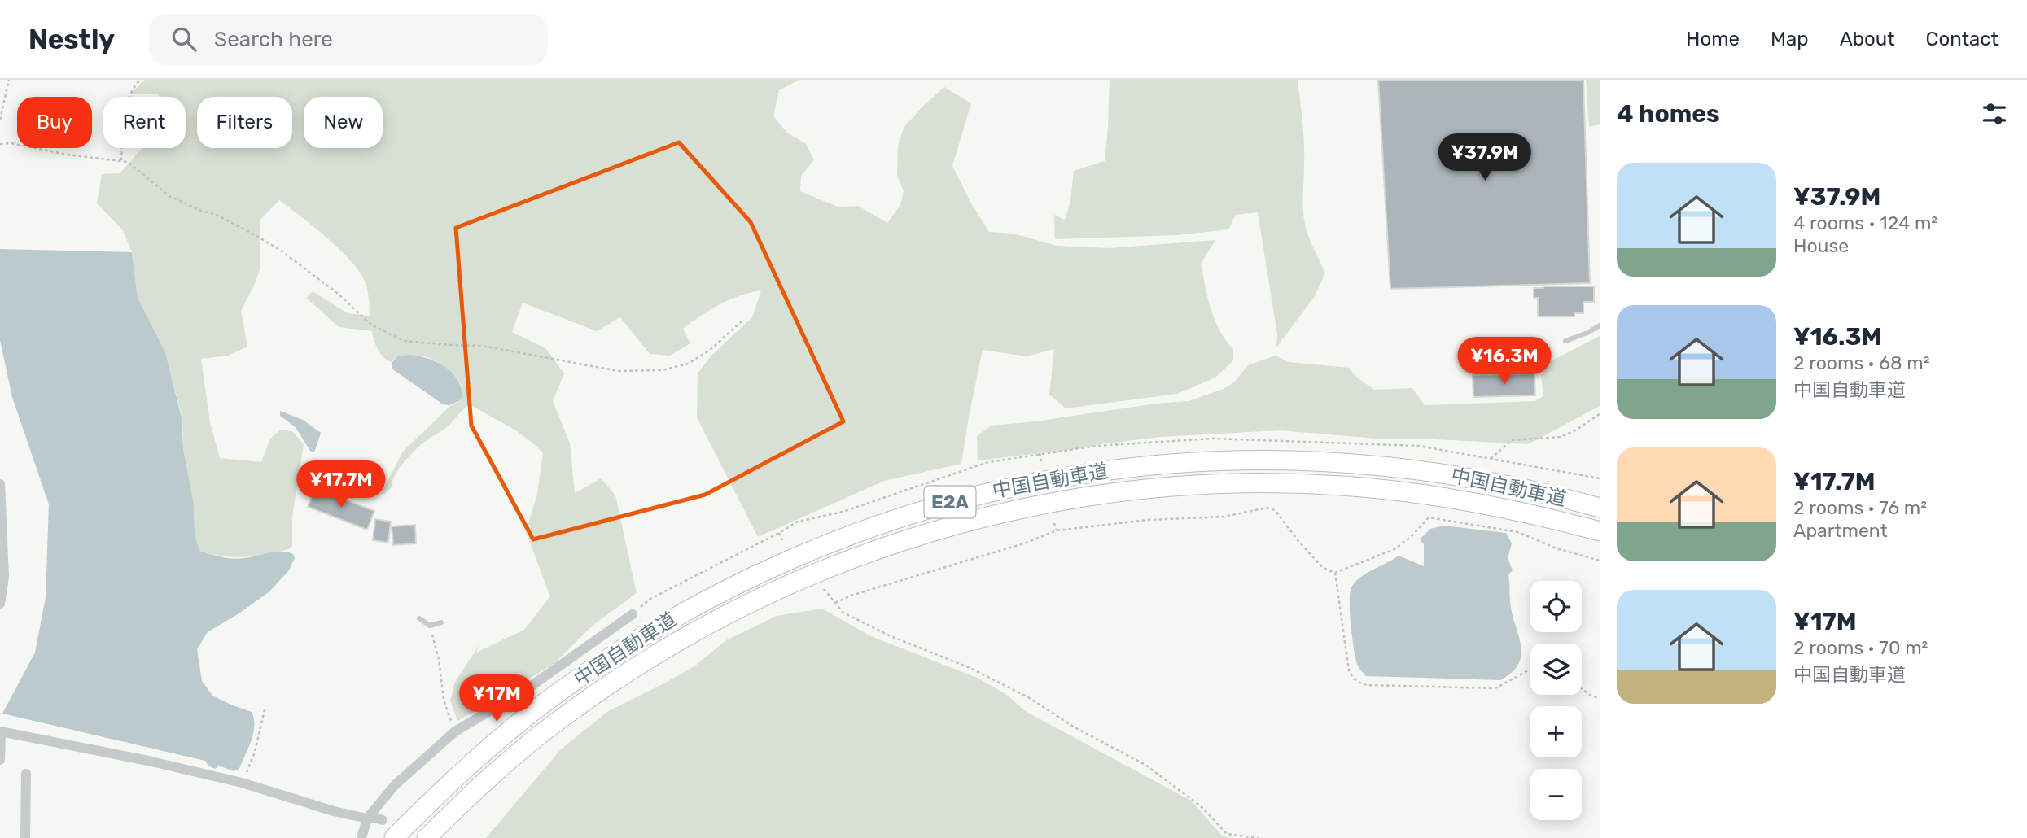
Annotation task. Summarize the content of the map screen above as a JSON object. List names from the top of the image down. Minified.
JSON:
{"streets":{"highway":["中国自動車道","E2A"]},"page":{"header":"Nestly","search":"Search here","nav":["Home","Map","About","Contact"],"heading":"4 homes","chip":["Buy","Rent","Filters","New"],"price":["¥37.9M","¥16.3M","¥17.7M","¥17M"],"list":[{"name":"¥37.9M","note":"4 rooms · 124 m² · House"},{"name":"¥16.3M","note":"2 rooms · 68 m² · 中国自動車道"},{"name":"¥17.7M","note":"2 rooms · 76 m² · Apartment"},{"name":"¥17M","note":"2 rooms · 70 m² · 中国自動車道"}],"map_buttons":["+","−"]}}
